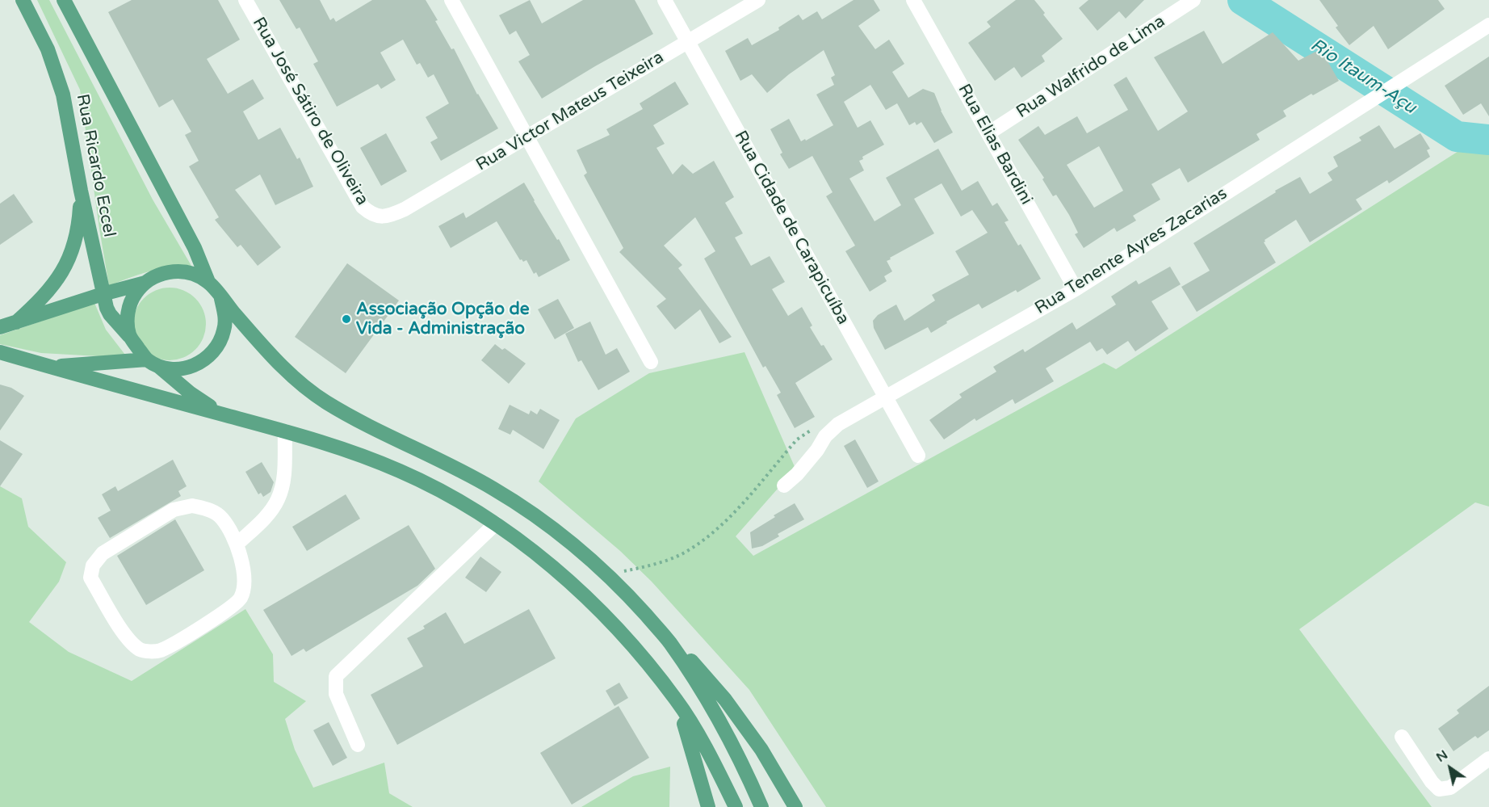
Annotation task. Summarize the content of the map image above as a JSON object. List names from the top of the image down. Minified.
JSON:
{"streets":{"main road":["Rua Ricardo Eccel"],"street":["Rua Walfrido de Lima","Rua José Sátiro de Oliveira","Rua Victor Mateus Teixeira","Rua Elias Bardini","Rua Cidade de Carapicuíba","Rua Tenente Ayres Zacarias"]},"crossings":[["Rua Walfrido de Lima","Rua Elias Bardini"],["Rua José Sátiro de Oliveira","Rua Victor Mateus Teixeira"],["Rua Victor Mateus Teixeira","Rua Cidade de Carapicuíba"],["Rua Elias Bardini","Rua Tenente Ayres Zacarias"],["Rua Cidade de Carapicuíba","Rua Tenente Ayres Zacarias"]],"water":["Rio Itaum-Açu"],"places":["Associação Opção de Vida - Administração"],"north":"top left"}
